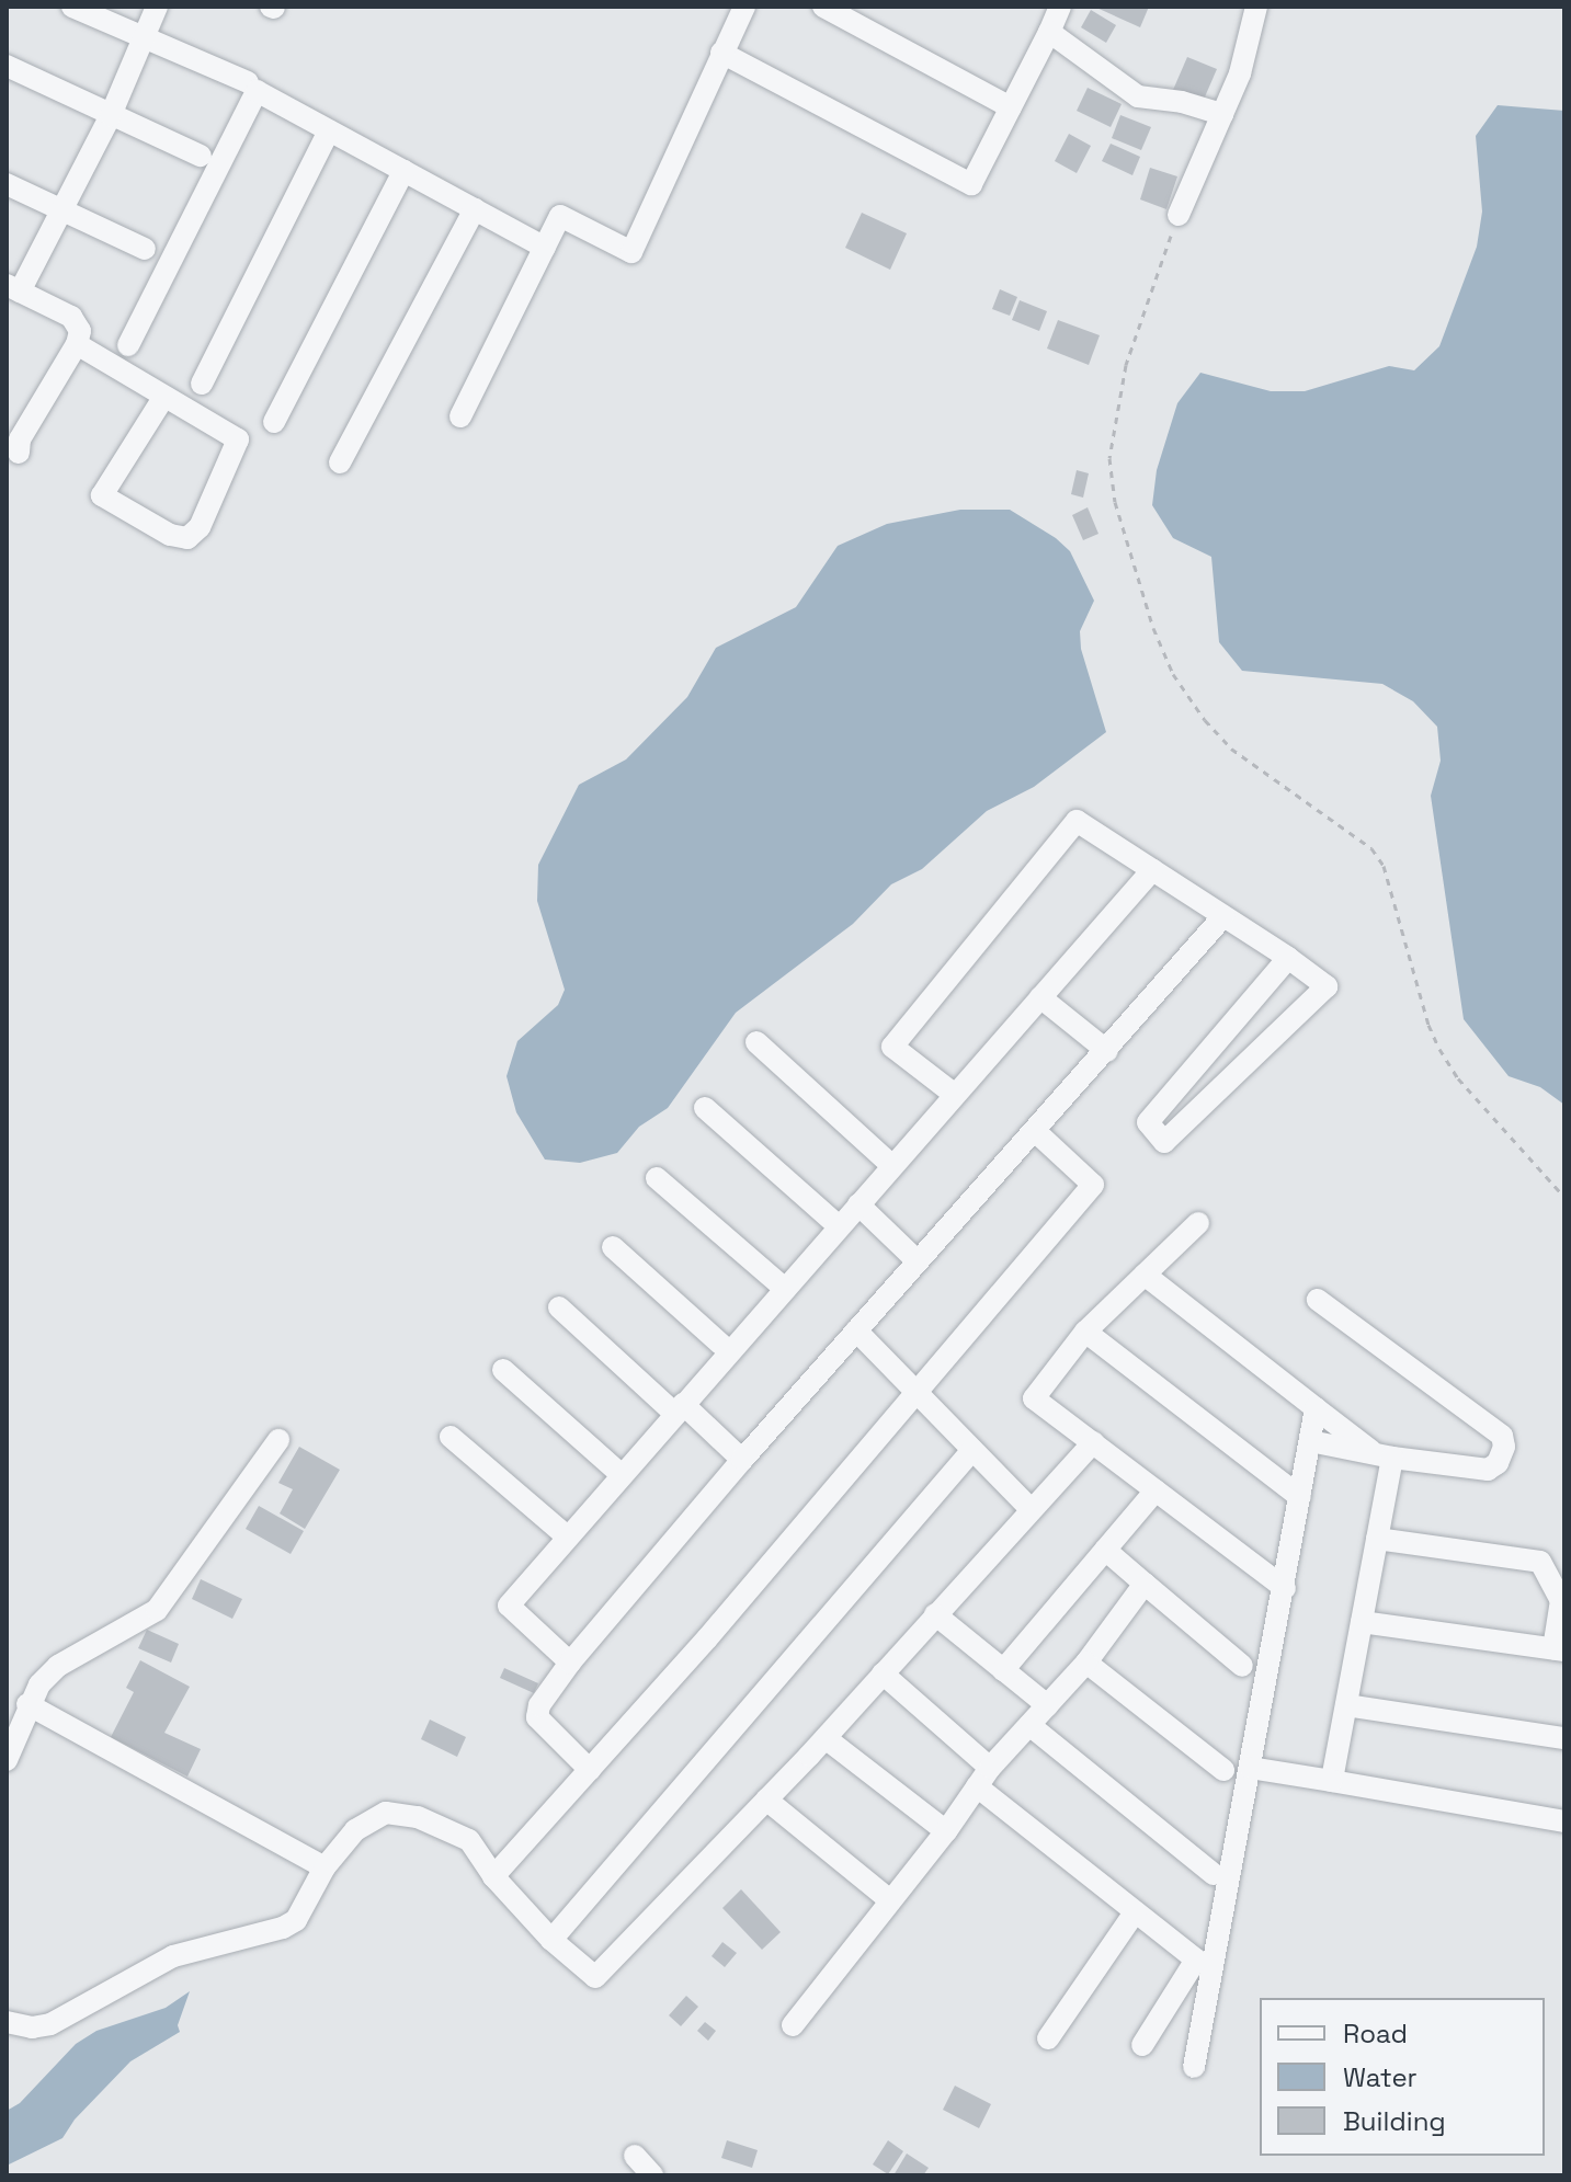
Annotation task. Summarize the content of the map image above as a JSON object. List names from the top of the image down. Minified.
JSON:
{"legend":["Road","Water","Building"]}
